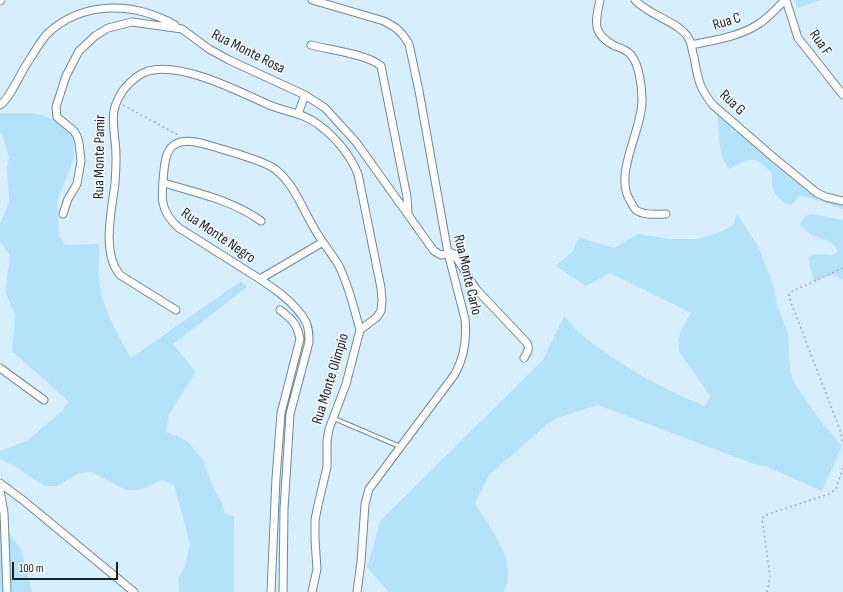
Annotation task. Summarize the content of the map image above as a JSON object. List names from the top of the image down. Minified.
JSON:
{"streets":{"street":["Rua C","Rua F","Rua Monte Rosa","Rua G","Rua Monte Pamir","Rua Monte Negro","Rua Monte Carlo","Rua Monte Olimpio"]},"crossings":[["Rua C","Rua F"],["Rua C","Rua G"],["Rua Monte Rosa","Rua Monte Carlo"],["Rua Monte Pamir","Rua Monte Olimpio"]],"scale_bar":"100 m"}
